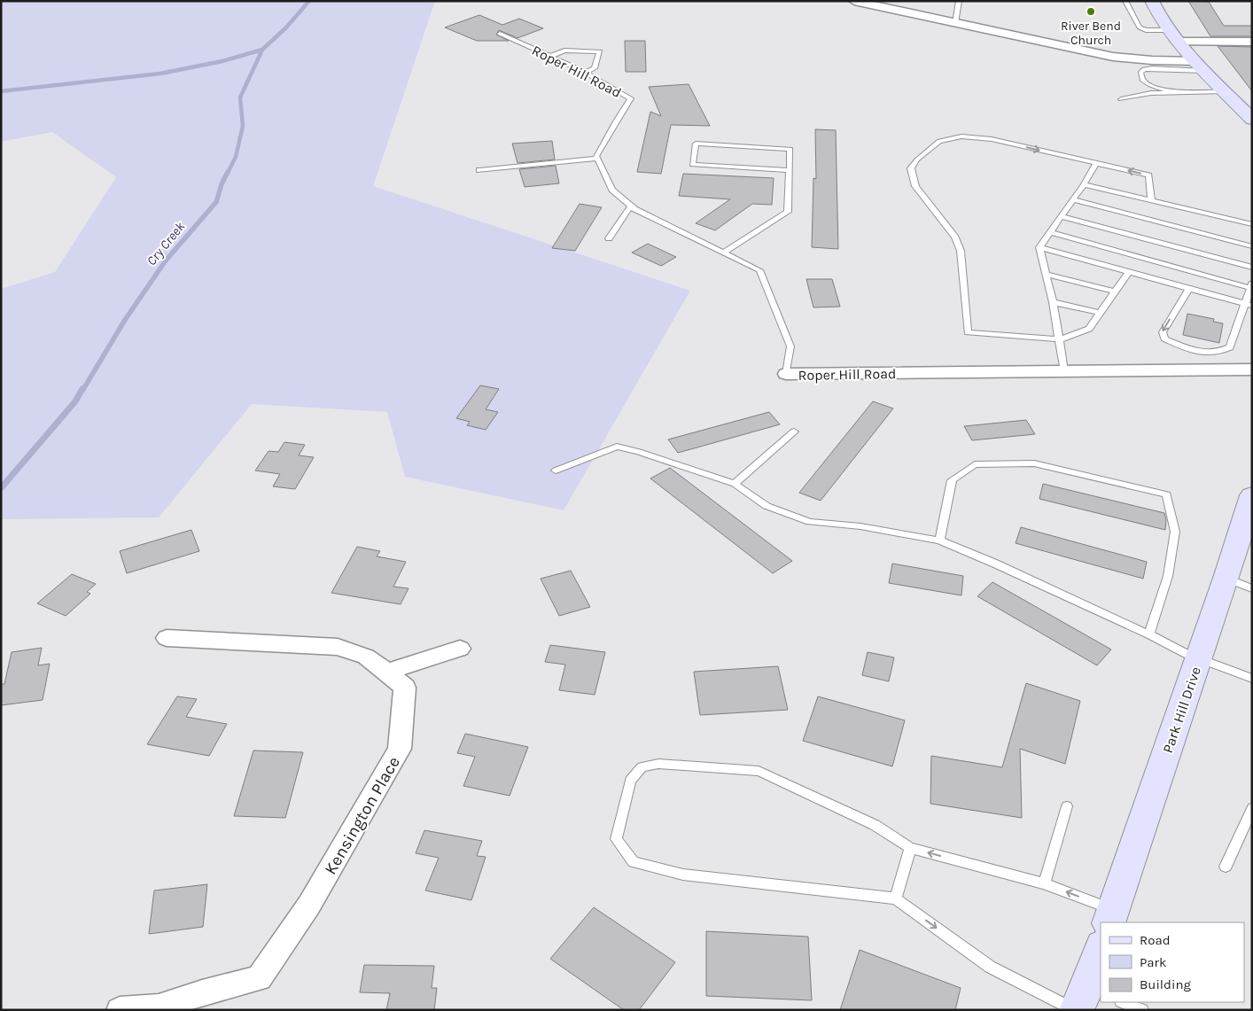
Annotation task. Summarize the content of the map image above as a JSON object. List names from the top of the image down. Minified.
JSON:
{"streets":{"main road":["Park Hill Drive"],"street":["Roper Hill Road","Kensington Place"]},"water":["Cry Creek"],"places":["River Bend Church"],"legend":["Road","Park","Building"]}
